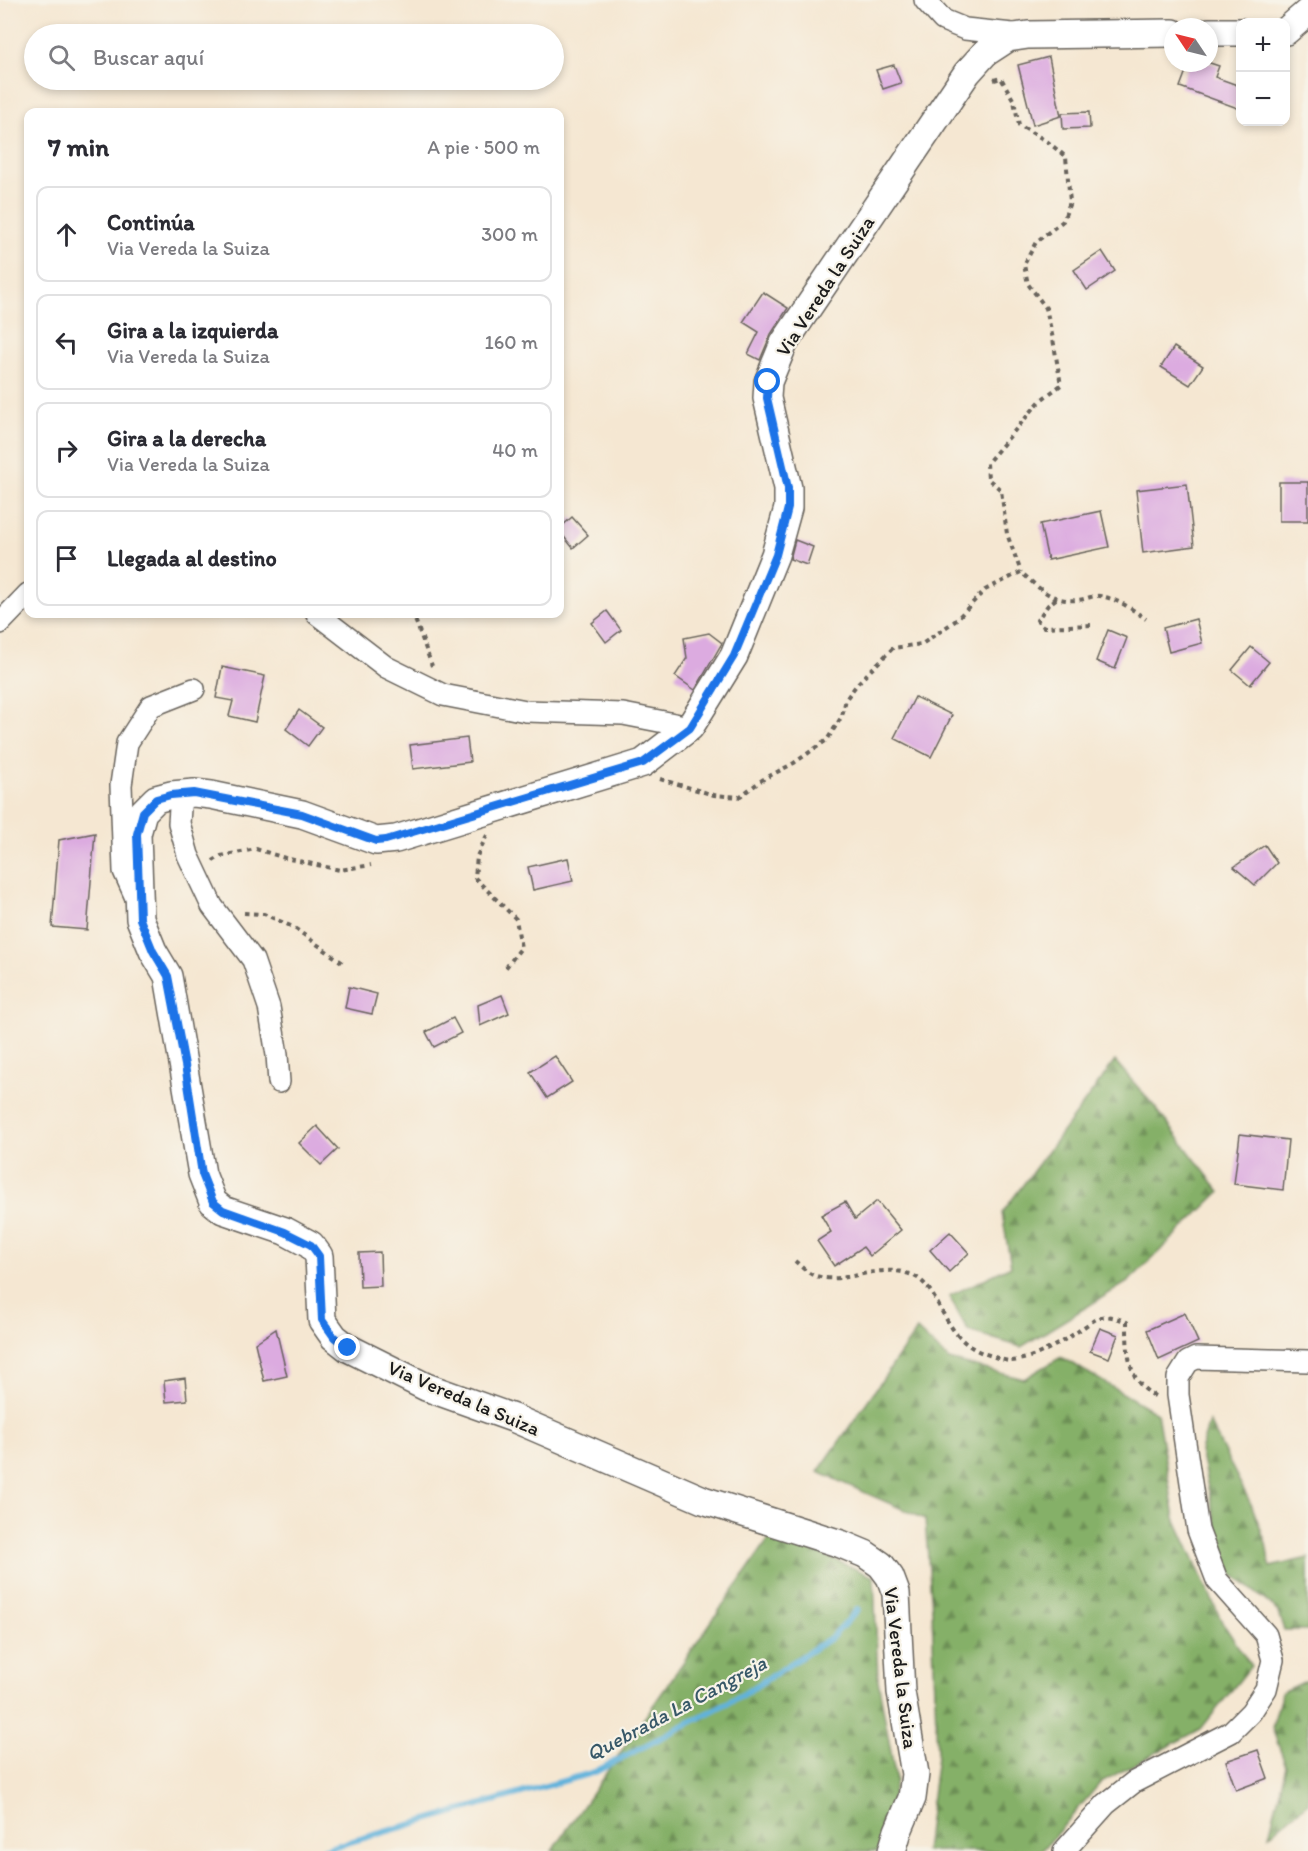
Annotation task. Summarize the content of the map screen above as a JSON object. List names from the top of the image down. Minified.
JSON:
{"streets":{"street":["Via Vereda la Suiza"]},"water":["Quebrada La Cangreja"],"north":"top left","page":{"map_buttons":["+","−"],"search":"Buscar aquí","heading":["7 min","A pie · 500 m"],"list":[["Continúa","Via Vereda la Suiza","300 m"],["Gira a la izquierda","Via Vereda la Suiza","160 m"],["Gira a la derecha","Via Vereda la Suiza","40 m"],"Llegada al destino"]}}
